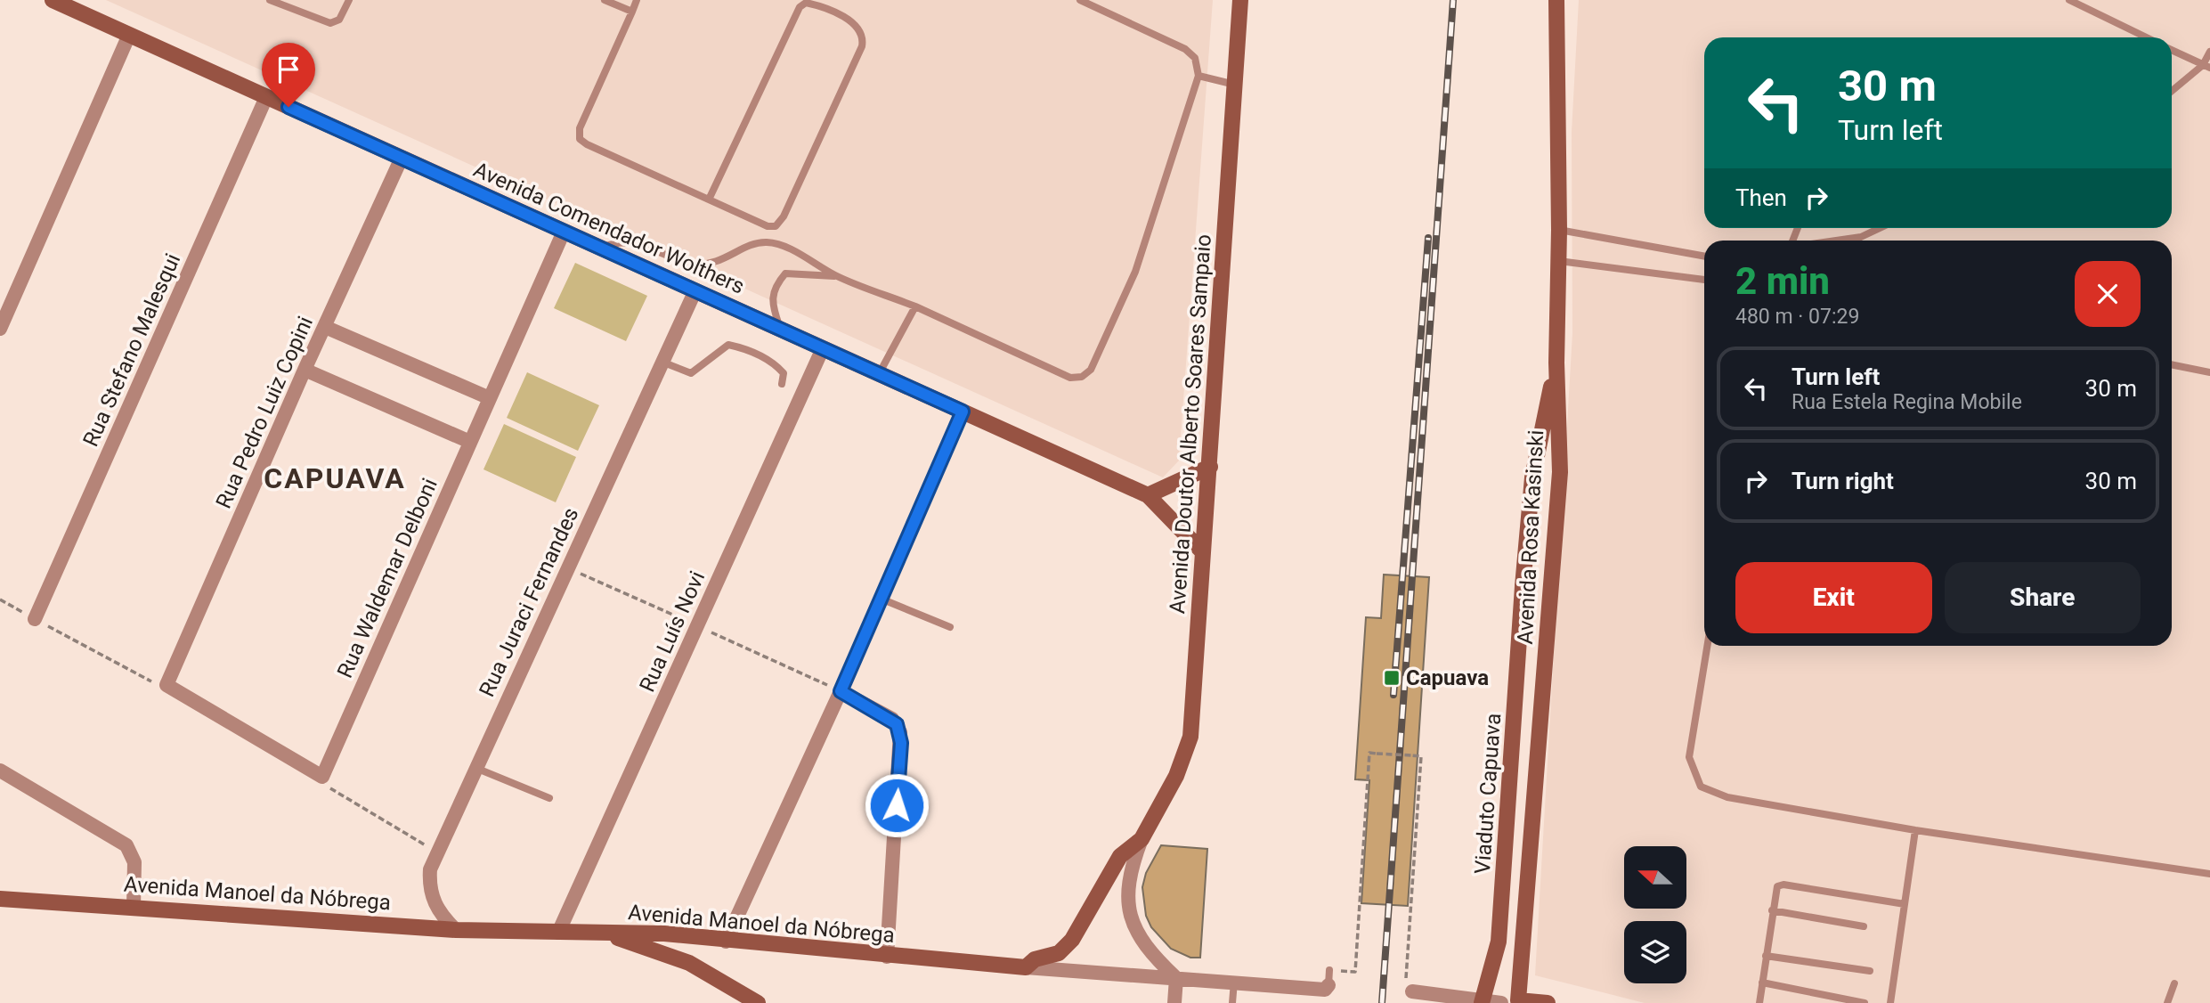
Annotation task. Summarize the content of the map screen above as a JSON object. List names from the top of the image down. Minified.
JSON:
{"streets":{"main road":["Avenida Comendador Wolthers","Avenida Doutor Alberto Soares Sampaio","Avenida Rosa Kasinski","Viaduto Capuava","Avenida Manoel da Nóbrega"],"street":["Rua Stefano Malesqui","Rua Pedro Luiz Copini","Rua Waldemar Delboni","Rua Juraci Fernandes","Rua Luís Novi"]},"crossings":[["Avenida Comendador Wolthers","Rua Stefano Malesqui"],["Avenida Comendador Wolthers","Rua Pedro Luiz Copini"],["Avenida Comendador Wolthers","Avenida Doutor Alberto Soares Sampaio"],["Avenida Comendador Wolthers","Rua Waldemar Delboni"],["Avenida Comendador Wolthers","Rua Juraci Fernandes"],["Avenida Comendador Wolthers","Rua Luís Novi"],["Avenida Doutor Alberto Soares Sampaio","Avenida Manoel da Nóbrega"],["Avenida Rosa Kasinski","Viaduto Capuava"],["Rua Juraci Fernandes","Avenida Manoel da Nóbrega"],["Rua Luís Novi","Avenida Manoel da Nóbrega"]],"districts":["CAPUAVA"],"places":{"transit":["Capuava"]},"north":"left","page":{"turn":["30 m","Turn left"],"then":"Then","heading":["2 min","480 m · 07:29"],"list":[{"name":"Turn left","note":"Rua Estela Regina Mobile","value":"30 m"},{"name":"Turn right","value":"30 m"}],"buttons":["Exit","Share"]}}
